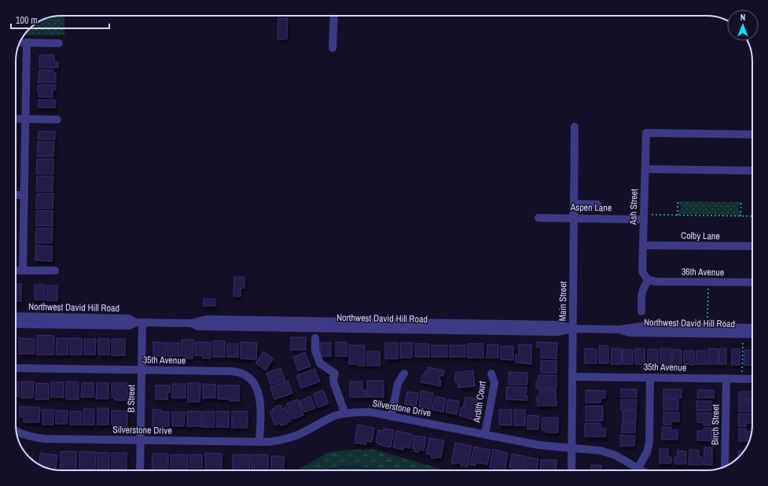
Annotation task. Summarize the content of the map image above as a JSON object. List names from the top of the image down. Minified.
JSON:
{"streets":{"street":["Ash Street","Aspen Lane","Colby Lane","36th Avenue","Main Street","Northwest David Hill Road","35th Avenue","B Street","Ardith Court","Silverstone Drive","Birch Street"]},"crossings":[["Ash Street","Aspen Lane"],["Ash Street","Colby Lane"],["Ash Street","36th Avenue"],["Aspen Lane","Main Street"],["Main Street","Northwest David Hill Road"],["Main Street","35th Avenue"],["Main Street","Silverstone Drive"],["Northwest David Hill Road","B Street"],["35th Avenue","B Street"],["35th Avenue","Silverstone Drive"],["35th Avenue","Birch Street"],["B Street","Silverstone Drive"],["Ardith Court","Silverstone Drive"]],"scale_bar":"100 m","north":"top"}
